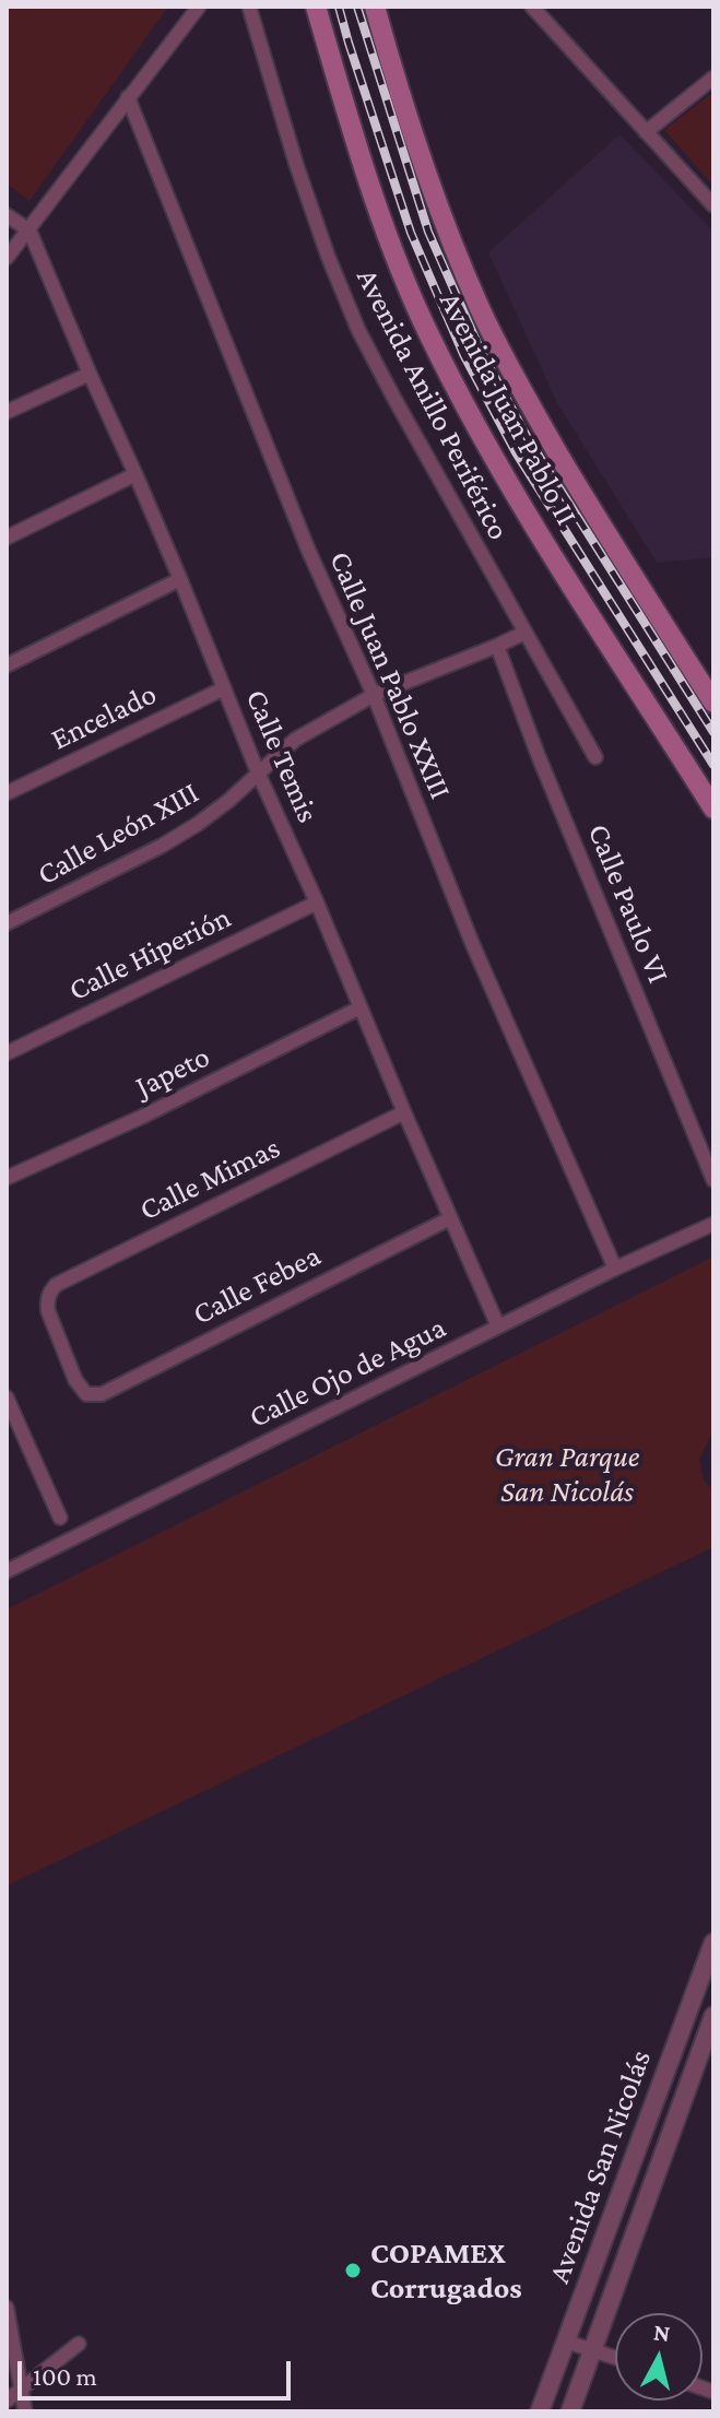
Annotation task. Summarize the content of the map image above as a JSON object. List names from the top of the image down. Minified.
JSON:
{"streets":{"main road":["Avenida Juan Pablo II"],"street":["Avenida Anillo Periférico","Calle Juan Pablo XXIII","Encelado","Calle Temis","Calle León XIII","Calle Paulo VI","Calle Hiperión","Japeto","Calle Mimas","Calle Febea","Calle Ojo de Agua","Avenida San Nicolás"]},"crossings":[["Avenida Anillo Periférico","Calle León XIII"],["Calle Juan Pablo XXIII","Calle León XIII"],["Calle Juan Pablo XXIII","Calle Ojo de Agua"],["Encelado","Calle Temis"],["Calle Temis","Calle León XIII"],["Calle Temis","Calle Hiperión"],["Calle Temis","Japeto"],["Calle Temis","Calle Mimas"],["Calle Temis","Calle Febea"],["Calle Temis","Calle Ojo de Agua"],["Calle León XIII","Calle Paulo VI"],["Calle Mimas","Calle Febea"]],"parks":["Gran Parque San Nicolás"],"places":["COPAMEX Corrugados"],"scale_bar":"100 m","north":"top"}
